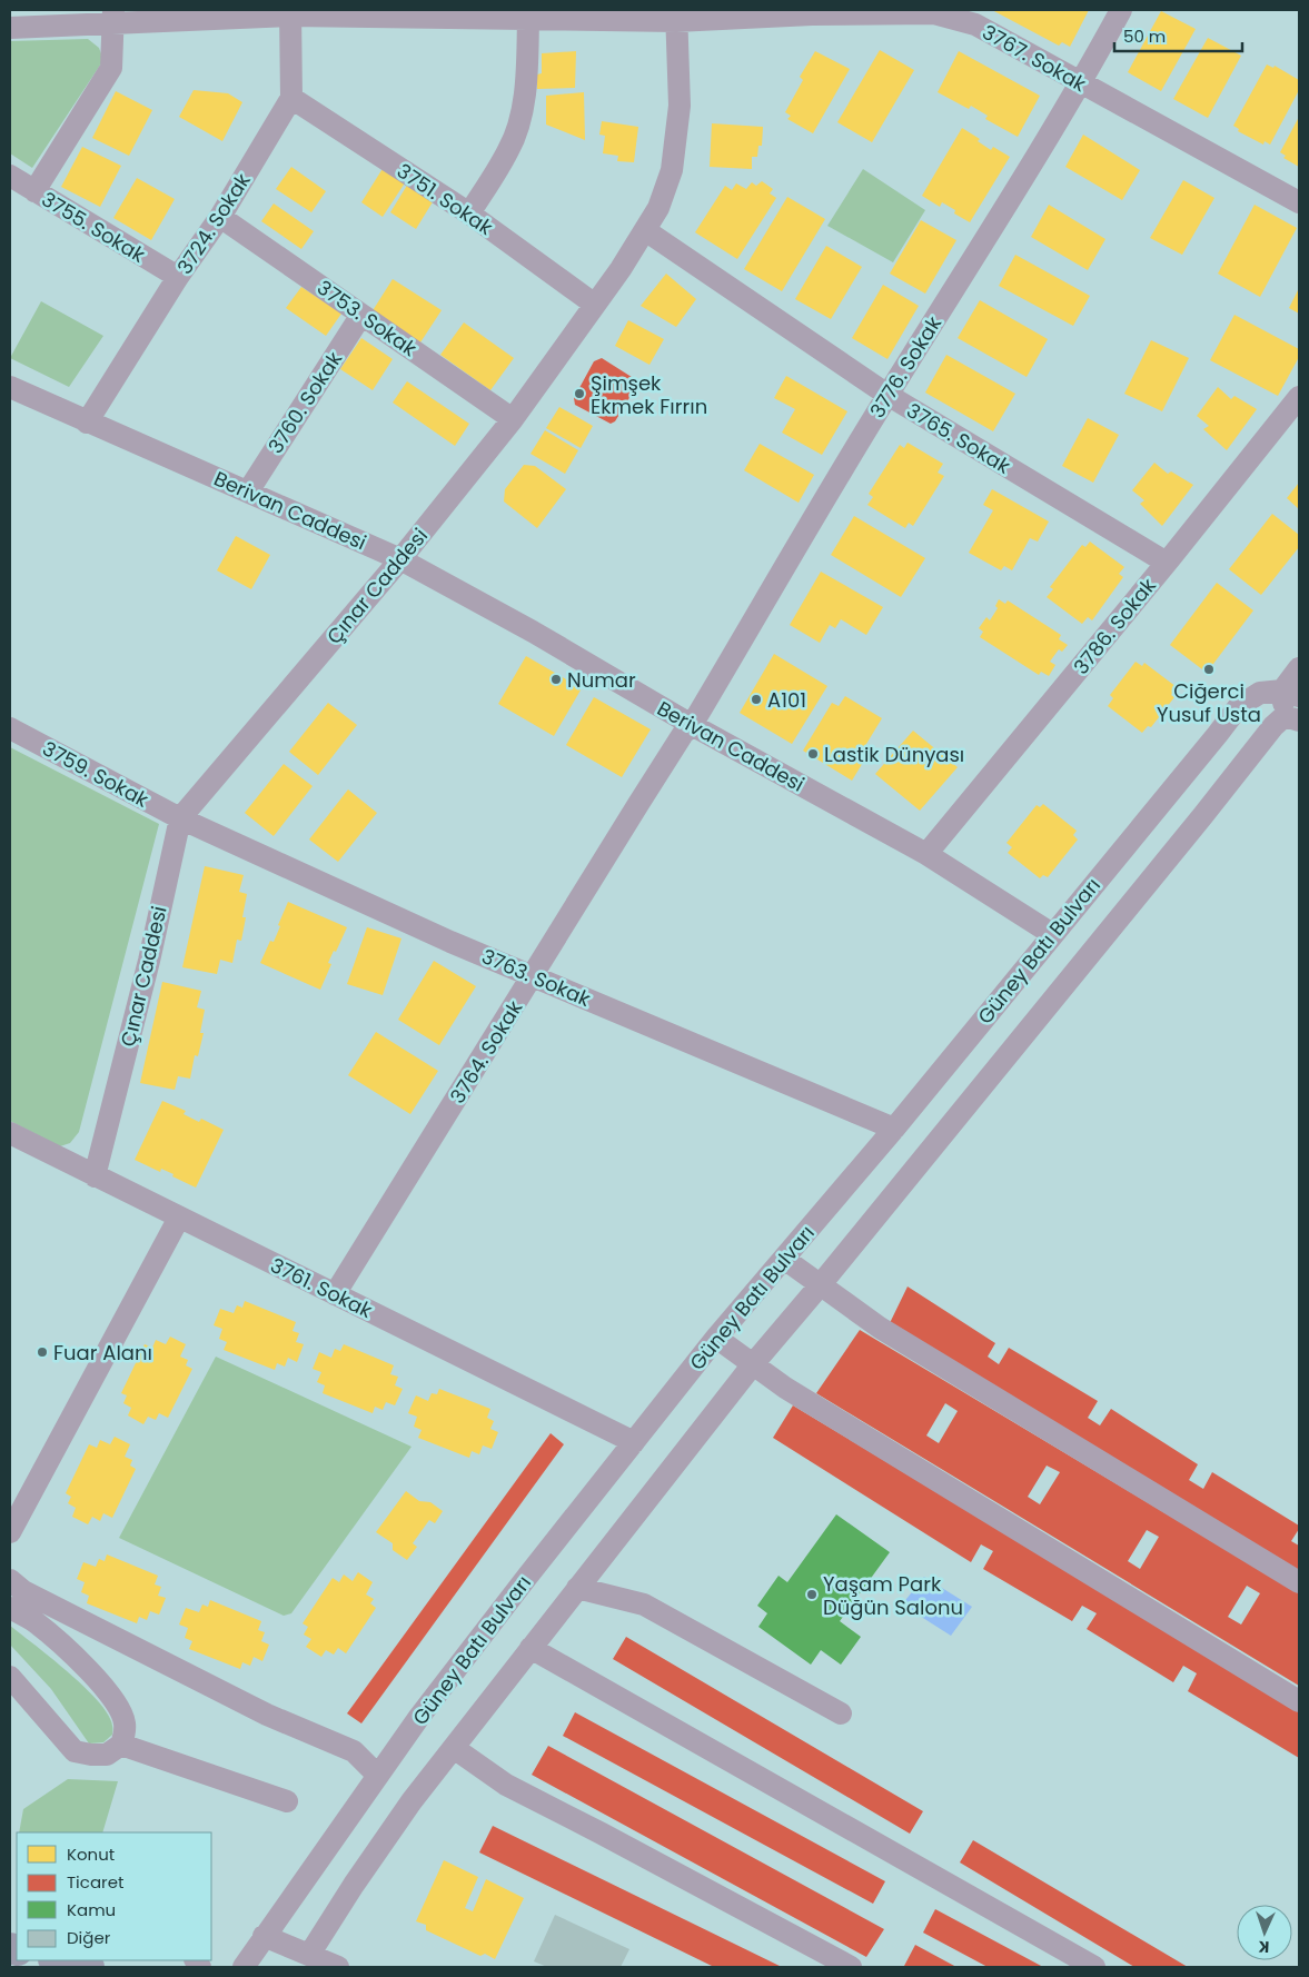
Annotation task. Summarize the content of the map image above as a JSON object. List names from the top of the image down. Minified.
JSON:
{"streets":{"street":["3767. Sokak","3751. Sokak","3724. Sokak","3755. Sokak","3753. Sokak","3776. Sokak","3760. Sokak","3765. Sokak","Berivan Caddesi","Çınar Caddesi","3786. Sokak","3759. Sokak","Güney Batı Bulvarı","3763. Sokak","3764. Sokak","3761. Sokak"]},"crossings":[["3767. Sokak","3776. Sokak"],["3767. Sokak","Çınar Caddesi"],["3751. Sokak","3724. Sokak"],["3751. Sokak","Çınar Caddesi"],["3724. Sokak","3755. Sokak"],["3724. Sokak","3753. Sokak"],["3724. Sokak","Berivan Caddesi"],["3753. Sokak","3760. Sokak"],["3753. Sokak","Çınar Caddesi"],["3776. Sokak","3765. Sokak"],["3776. Sokak","Berivan Caddesi"],["3776. Sokak","3764. Sokak"],["3760. Sokak","Berivan Caddesi"],["3765. Sokak","Çınar Caddesi"],["3765. Sokak","3786. Sokak"],["Berivan Caddesi","Çınar Caddesi"],["Berivan Caddesi","3786. Sokak"],["Berivan Caddesi","Güney Batı Bulvarı"],["Berivan Caddesi","3764. Sokak"],["Çınar Caddesi","3759. Sokak"],["Çınar Caddesi","3763. Sokak"],["Çınar Caddesi","3761. Sokak"],["3759. Sokak","3763. Sokak"],["Güney Batı Bulvarı","3763. Sokak"],["Güney Batı Bulvarı","3761. Sokak"],["3763. Sokak","3764. Sokak"],["3764. Sokak","3761. Sokak"]],"places":["Şimşek Ekmek Fırrın","Ciğerci Yusuf Usta","Numar","A101","Lastik Dünyası","Fuar Alanı","Yaşam Park Düğün Salonu"],"legend":["Konut","Ticaret","Kamu","Diğer"],"scale_bar":"50 m","north":"bottom"}
